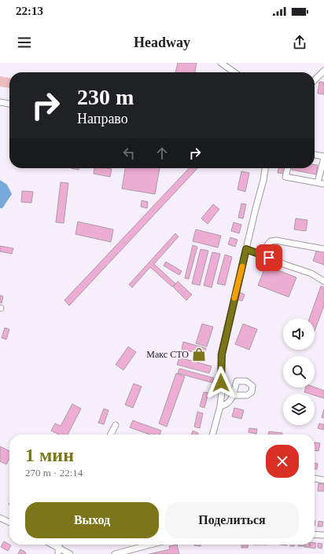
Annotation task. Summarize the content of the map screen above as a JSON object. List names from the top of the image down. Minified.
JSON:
{"places":{"shop":["Макс СТО"]},"page":{"status":"22:13","header":"Headway","turn":["230 m","Направо"],"heading":["1 мин","270 m · 22:14"],"buttons":["Выход","Поделиться"]}}
